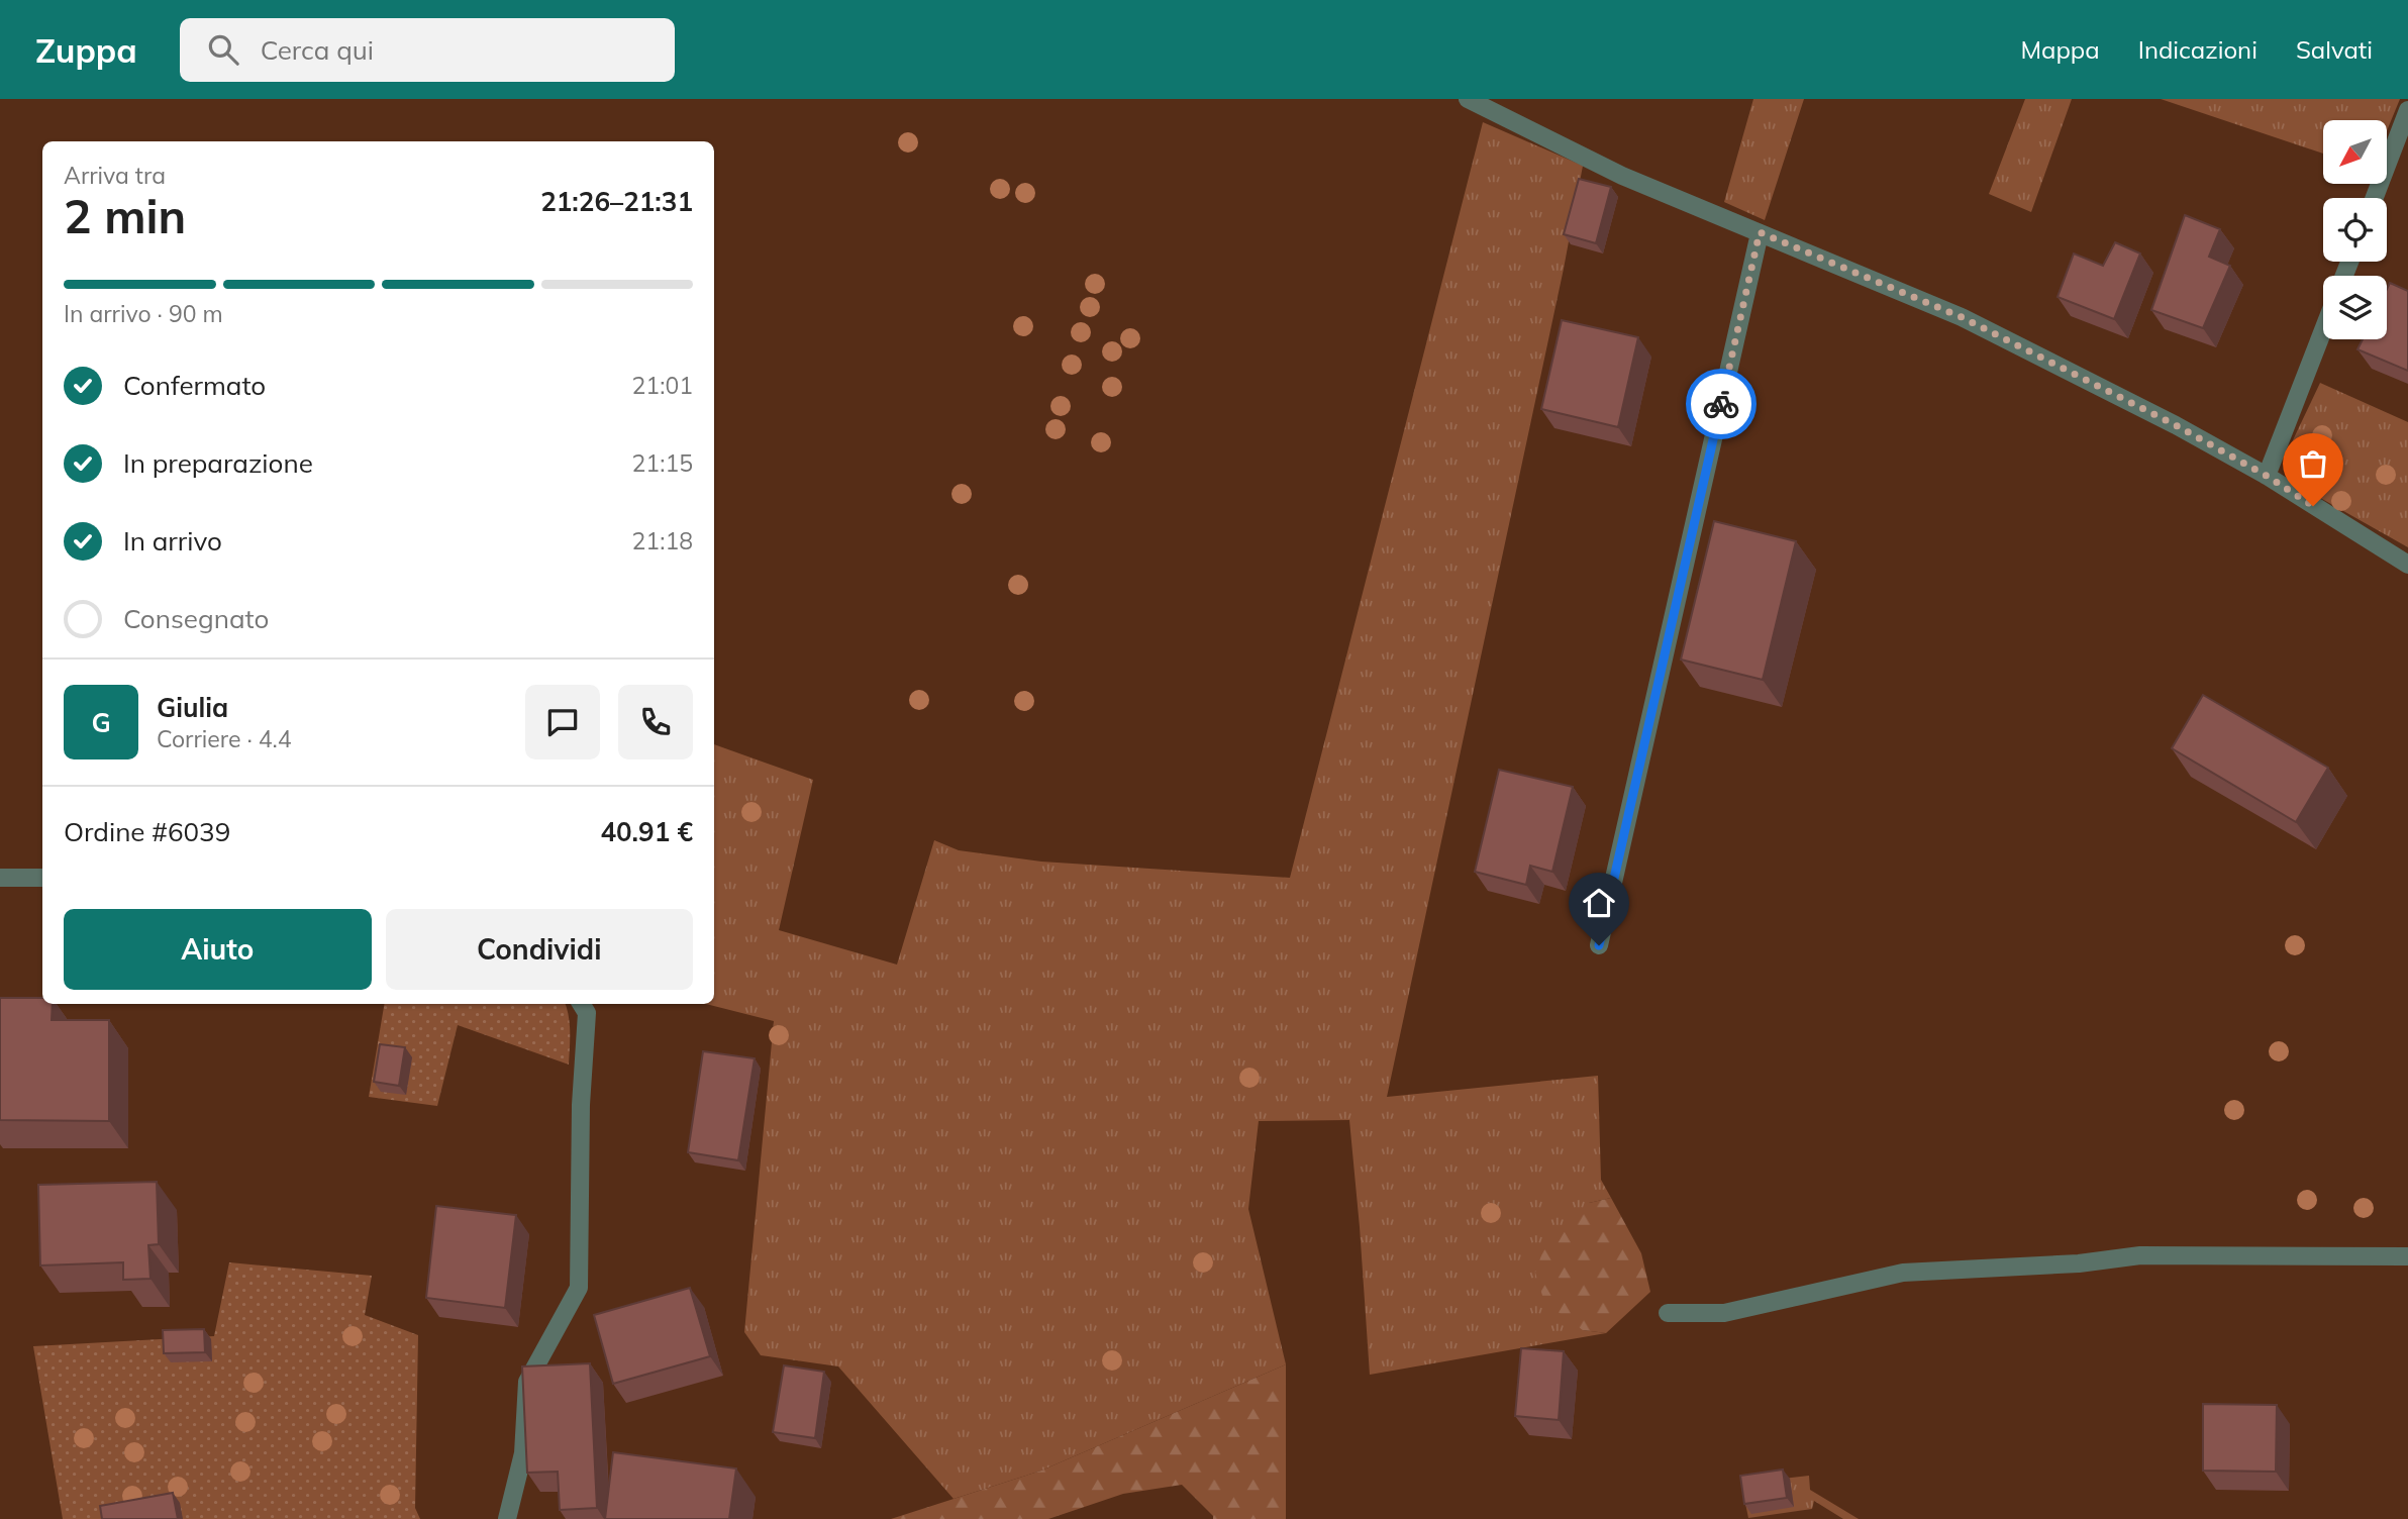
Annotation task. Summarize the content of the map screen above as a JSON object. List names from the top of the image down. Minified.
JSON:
{"north":"bottom left","page":{"header":"Zuppa","search":"Cerca qui","nav":["Mappa","Indicazioni","Salvati"],"heading":["2 min","Arriva tra","21:26–21:31"],"panel":["Giulia","Corriere · 4.4","Ordine #6039","40.91 €"],"bar":"In arrivo · 90 m","list":[["Confermato","21:01"],["In preparazione","21:15"],["In arrivo","21:18"],"Consegnato"],"round":"G","buttons":["Aiuto","Condividi"]}}
